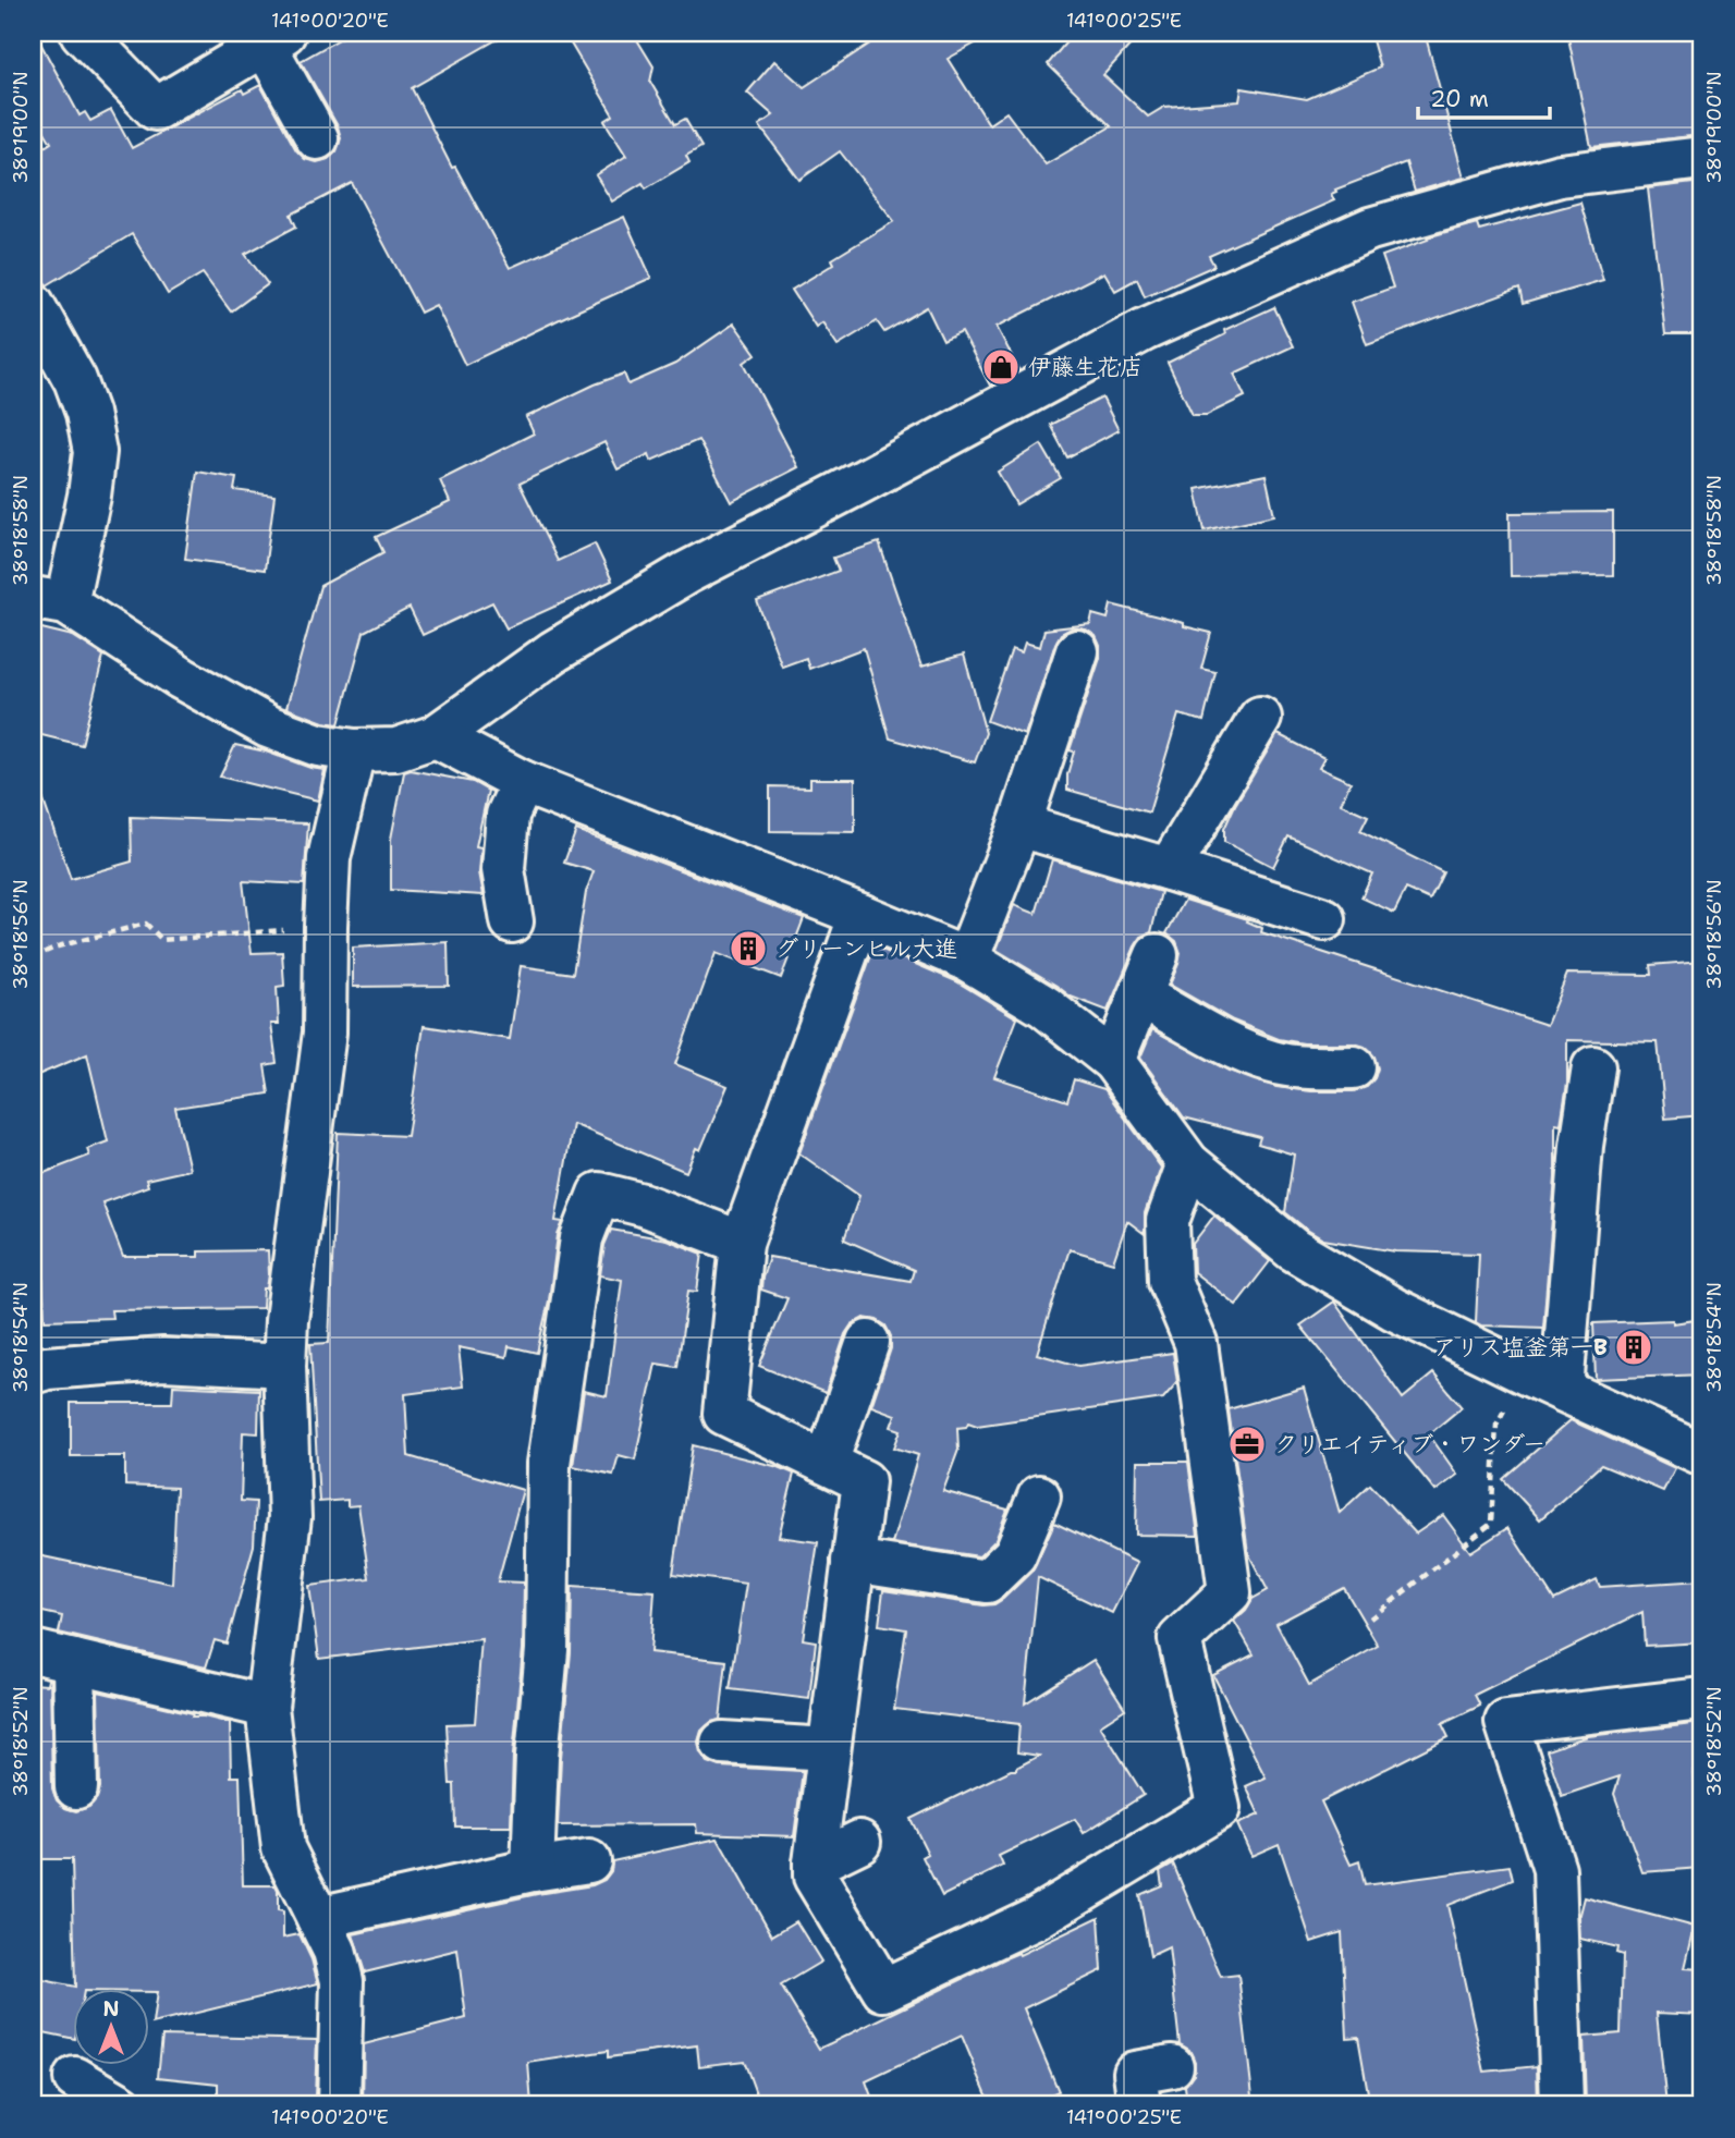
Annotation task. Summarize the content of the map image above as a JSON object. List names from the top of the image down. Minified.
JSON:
{"places":{"shop":["伊藤生花店"],"building":["グリーンヒル大進","アリス塩釜第一B"],"office":["クリエイティブ・ワンダー"]},"scale_bar":"20 m","north":"top","coordinates":["141°00'20\"E","141°00'25\"E","38°19'00\"N","38°18'58\"N","38°18'56\"N","38°18'54\"N","38°18'52\"N"]}
